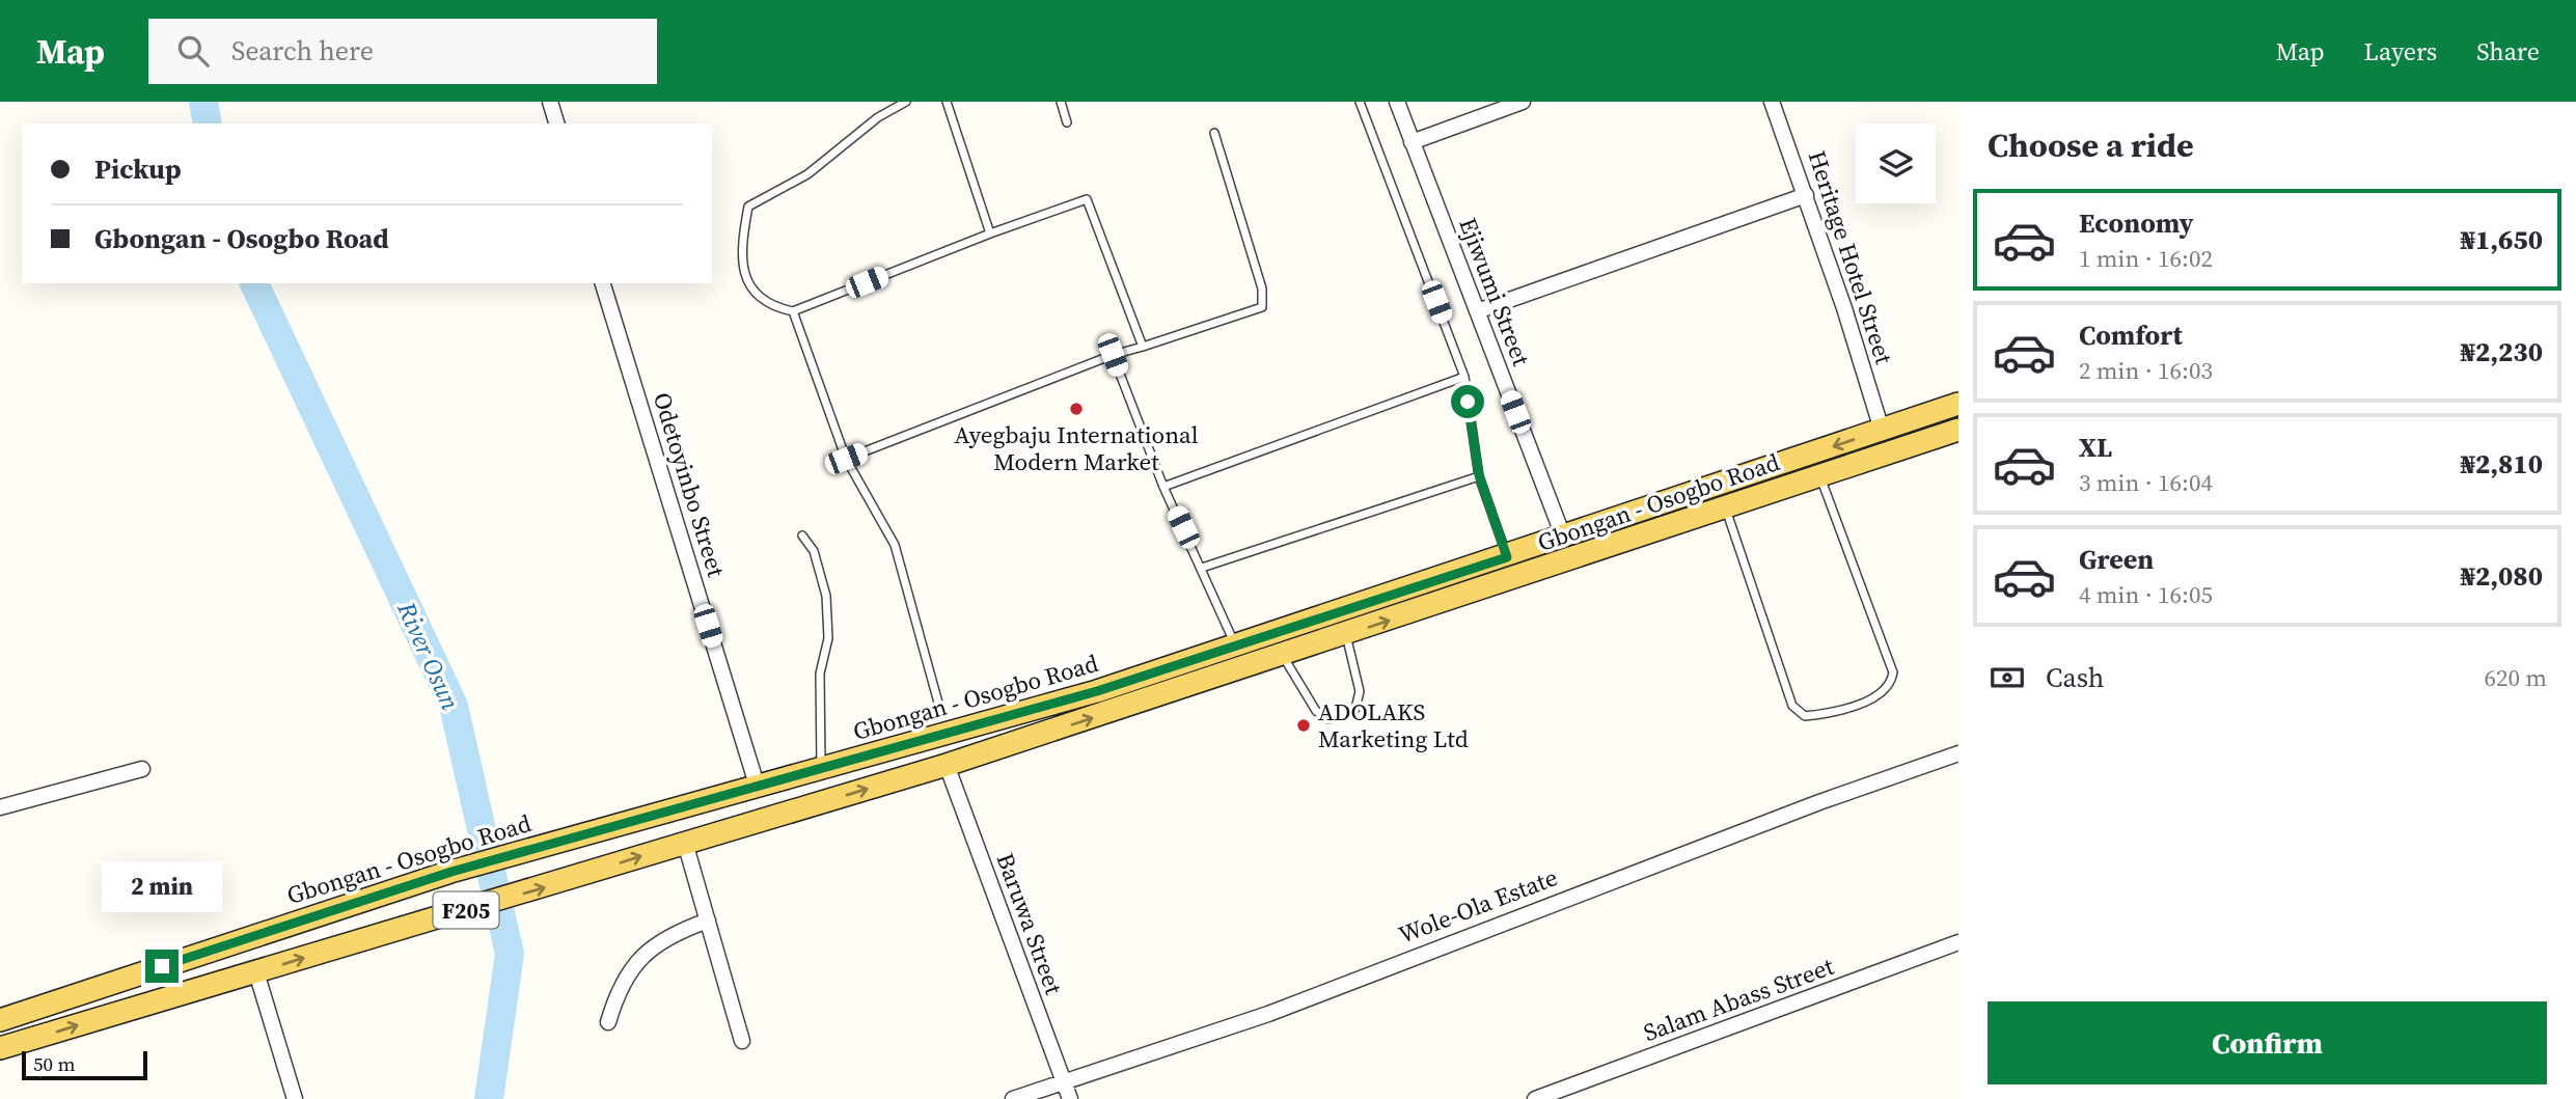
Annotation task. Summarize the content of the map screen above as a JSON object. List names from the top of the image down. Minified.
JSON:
{"streets":{"main road":["Gbongan - Osogbo Road","F205"],"street":["Heritage Hotel Street","Ejiwumi Street","Odetoyinbo Street","Wole-Ola Estate","Baruwa Street","Salam Abass Street"]},"crossings":[["Heritage Hotel Street","Gbongan - Osogbo Road"],["Ejiwumi Street","Gbongan - Osogbo Road"],["Odetoyinbo Street","Gbongan - Osogbo Road"],["Gbongan - Osogbo Road","Baruwa Street"],["Wole-Ola Estate","Baruwa Street"]],"water":["River Osun"],"places":["Ayegbaju International Modern Market","ADOLAKS Marketing Ltd"],"scale_bar":"50 m","page":{"header":"Map","search":"Search here","nav":["Map","Layers","Share"],"heading":"Choose a ride","banner":["Pickup","Gbongan - Osogbo Road"],"list":[{"name":"Economy","note":"1 min · 16:02","value":"₦1,650"},{"name":"Comfort","note":"2 min · 16:03","value":"₦2,230"},{"name":"XL","note":"3 min · 16:04","value":"₦2,810"},{"name":"Green","note":"4 min · 16:05","value":"₦2,080"}],"pay":["Cash","620 m"],"bubble":"2 min","buttons":"Confirm","scale":"50 m"}}
